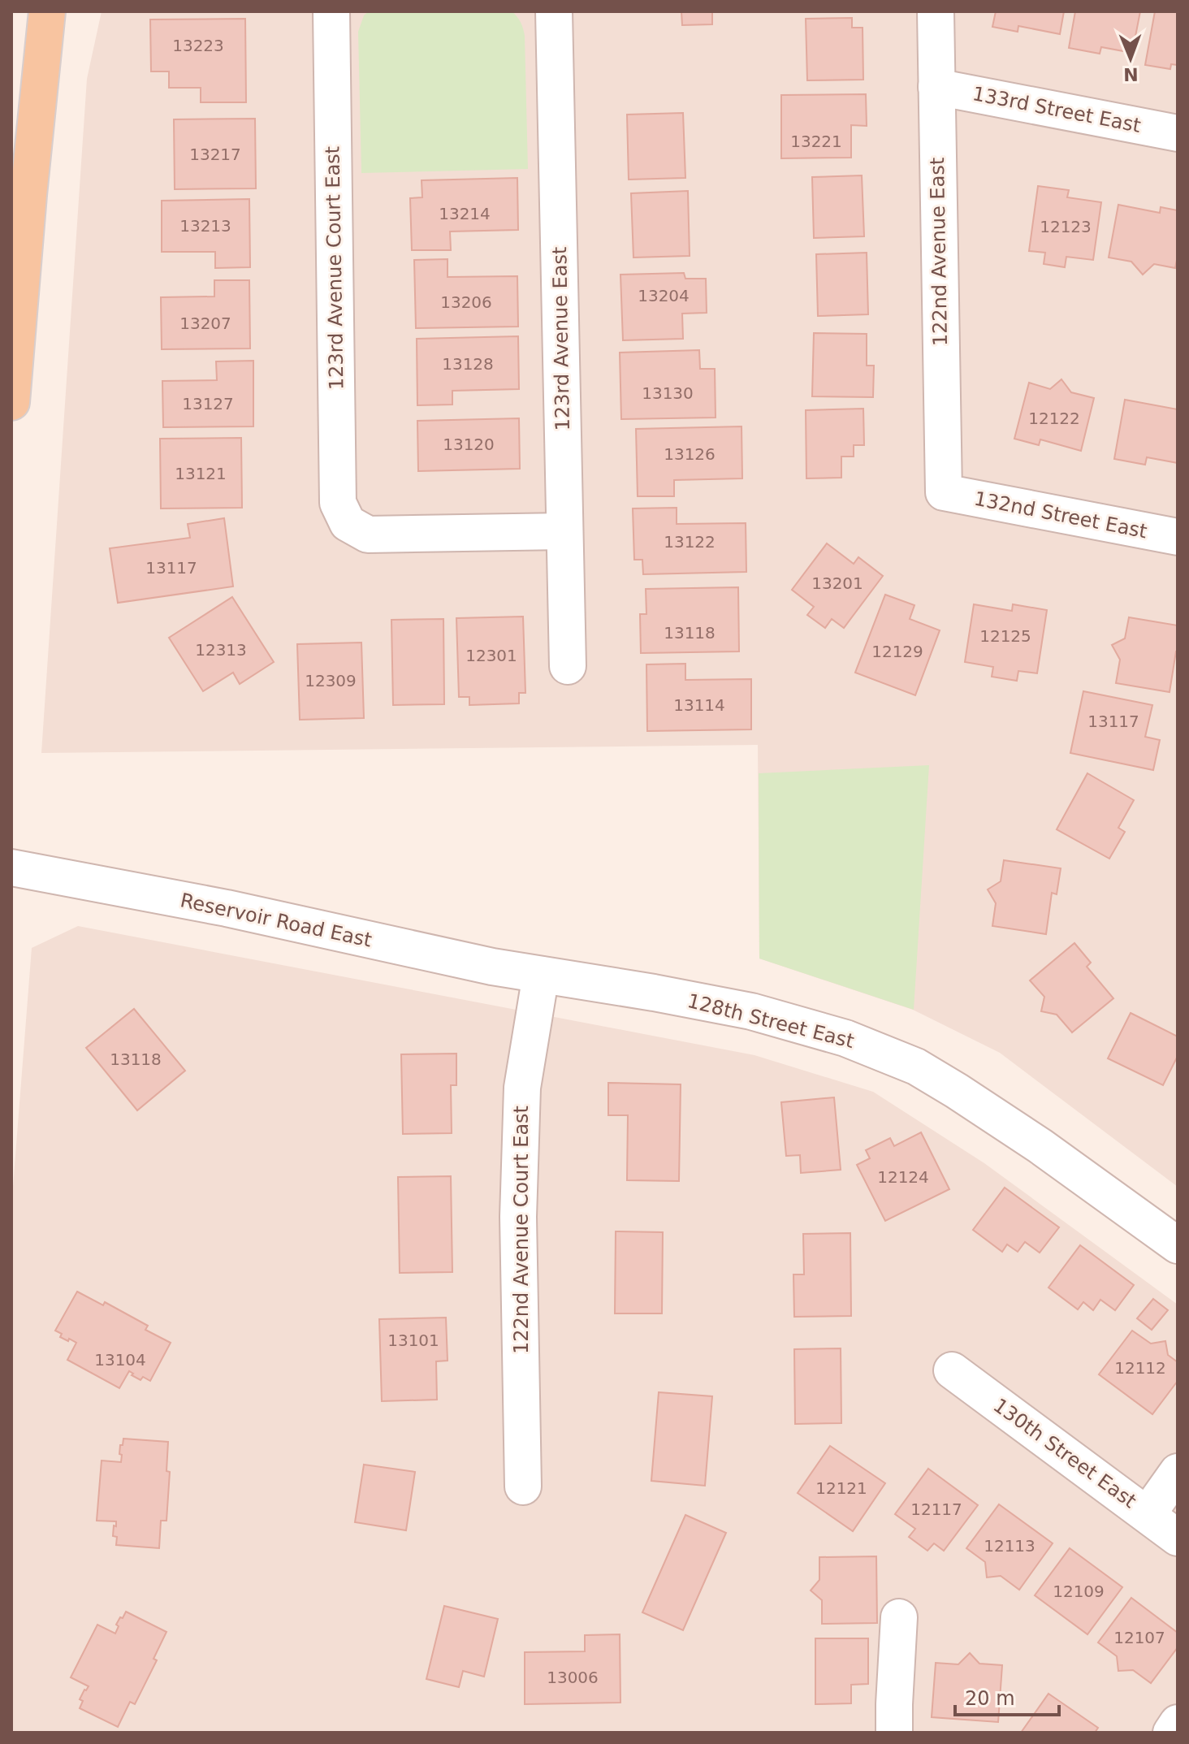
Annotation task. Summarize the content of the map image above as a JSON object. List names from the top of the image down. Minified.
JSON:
{"streets":{"street":["133rd Street East","122nd Avenue East","123rd Avenue Court East","123rd Avenue East","132nd Street East","Reservoir Road East","128th Street East","122nd Avenue Court East","130th Street East"]},"crossings":[["133rd Street East","122nd Avenue East"],["122nd Avenue East","132nd Street East"],["123rd Avenue Court East","123rd Avenue East"],["Reservoir Road East","128th Street East"],["Reservoir Road East","122nd Avenue Court East"],["128th Street East","122nd Avenue Court East"]],"house_numbers":["13223","13221","13217","13214","13213","12123","13204","13206","13207","13128","13130","13127","12122","13120","13126","13121","13122","13117","13201","13118","12125","12313","12129","12301","12309","13114","13117","13118","12124","13101","13104","12112","12121","12117","12113","12109","12107","13006"],"scale_bar":"20 m","north":"bottom"}
